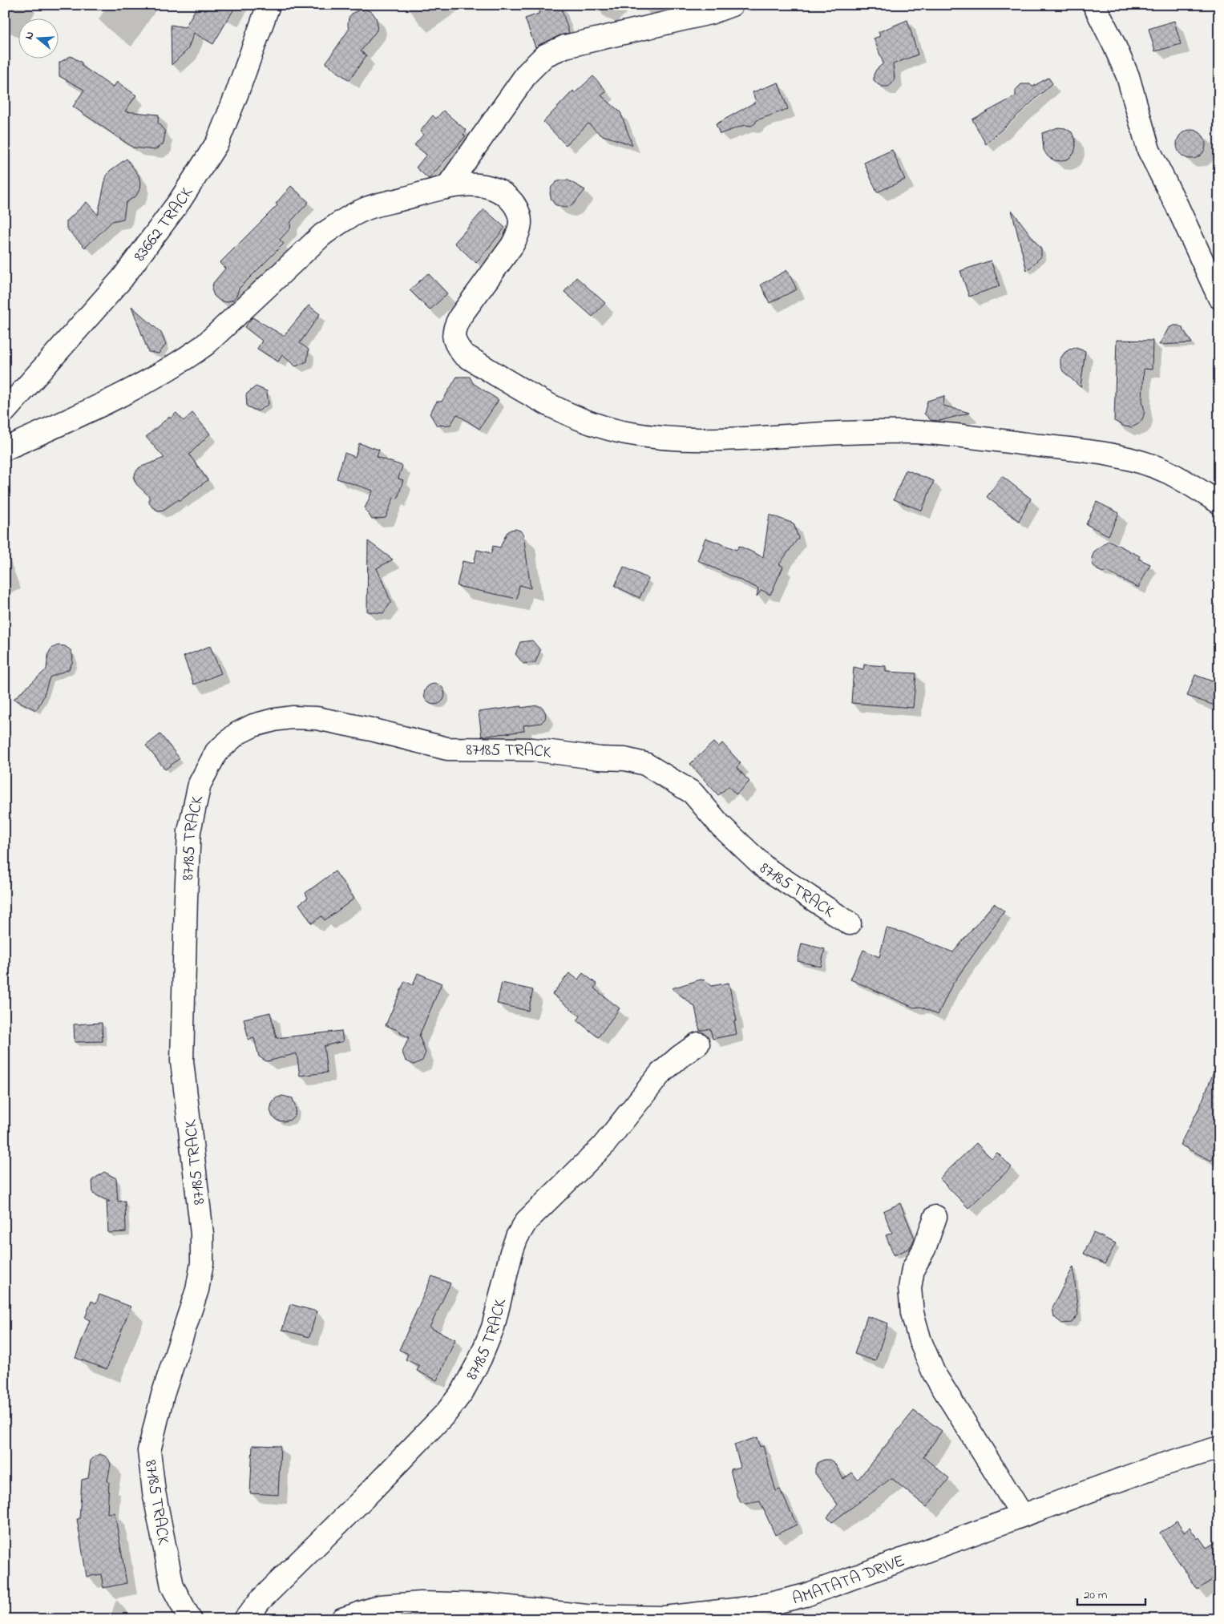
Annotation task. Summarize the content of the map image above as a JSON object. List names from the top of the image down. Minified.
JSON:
{"streets":{"street":["83662 TRACK","87185 TRACK","AMATATA DRIVE"]},"scale_bar":"20 m","north":"left"}
